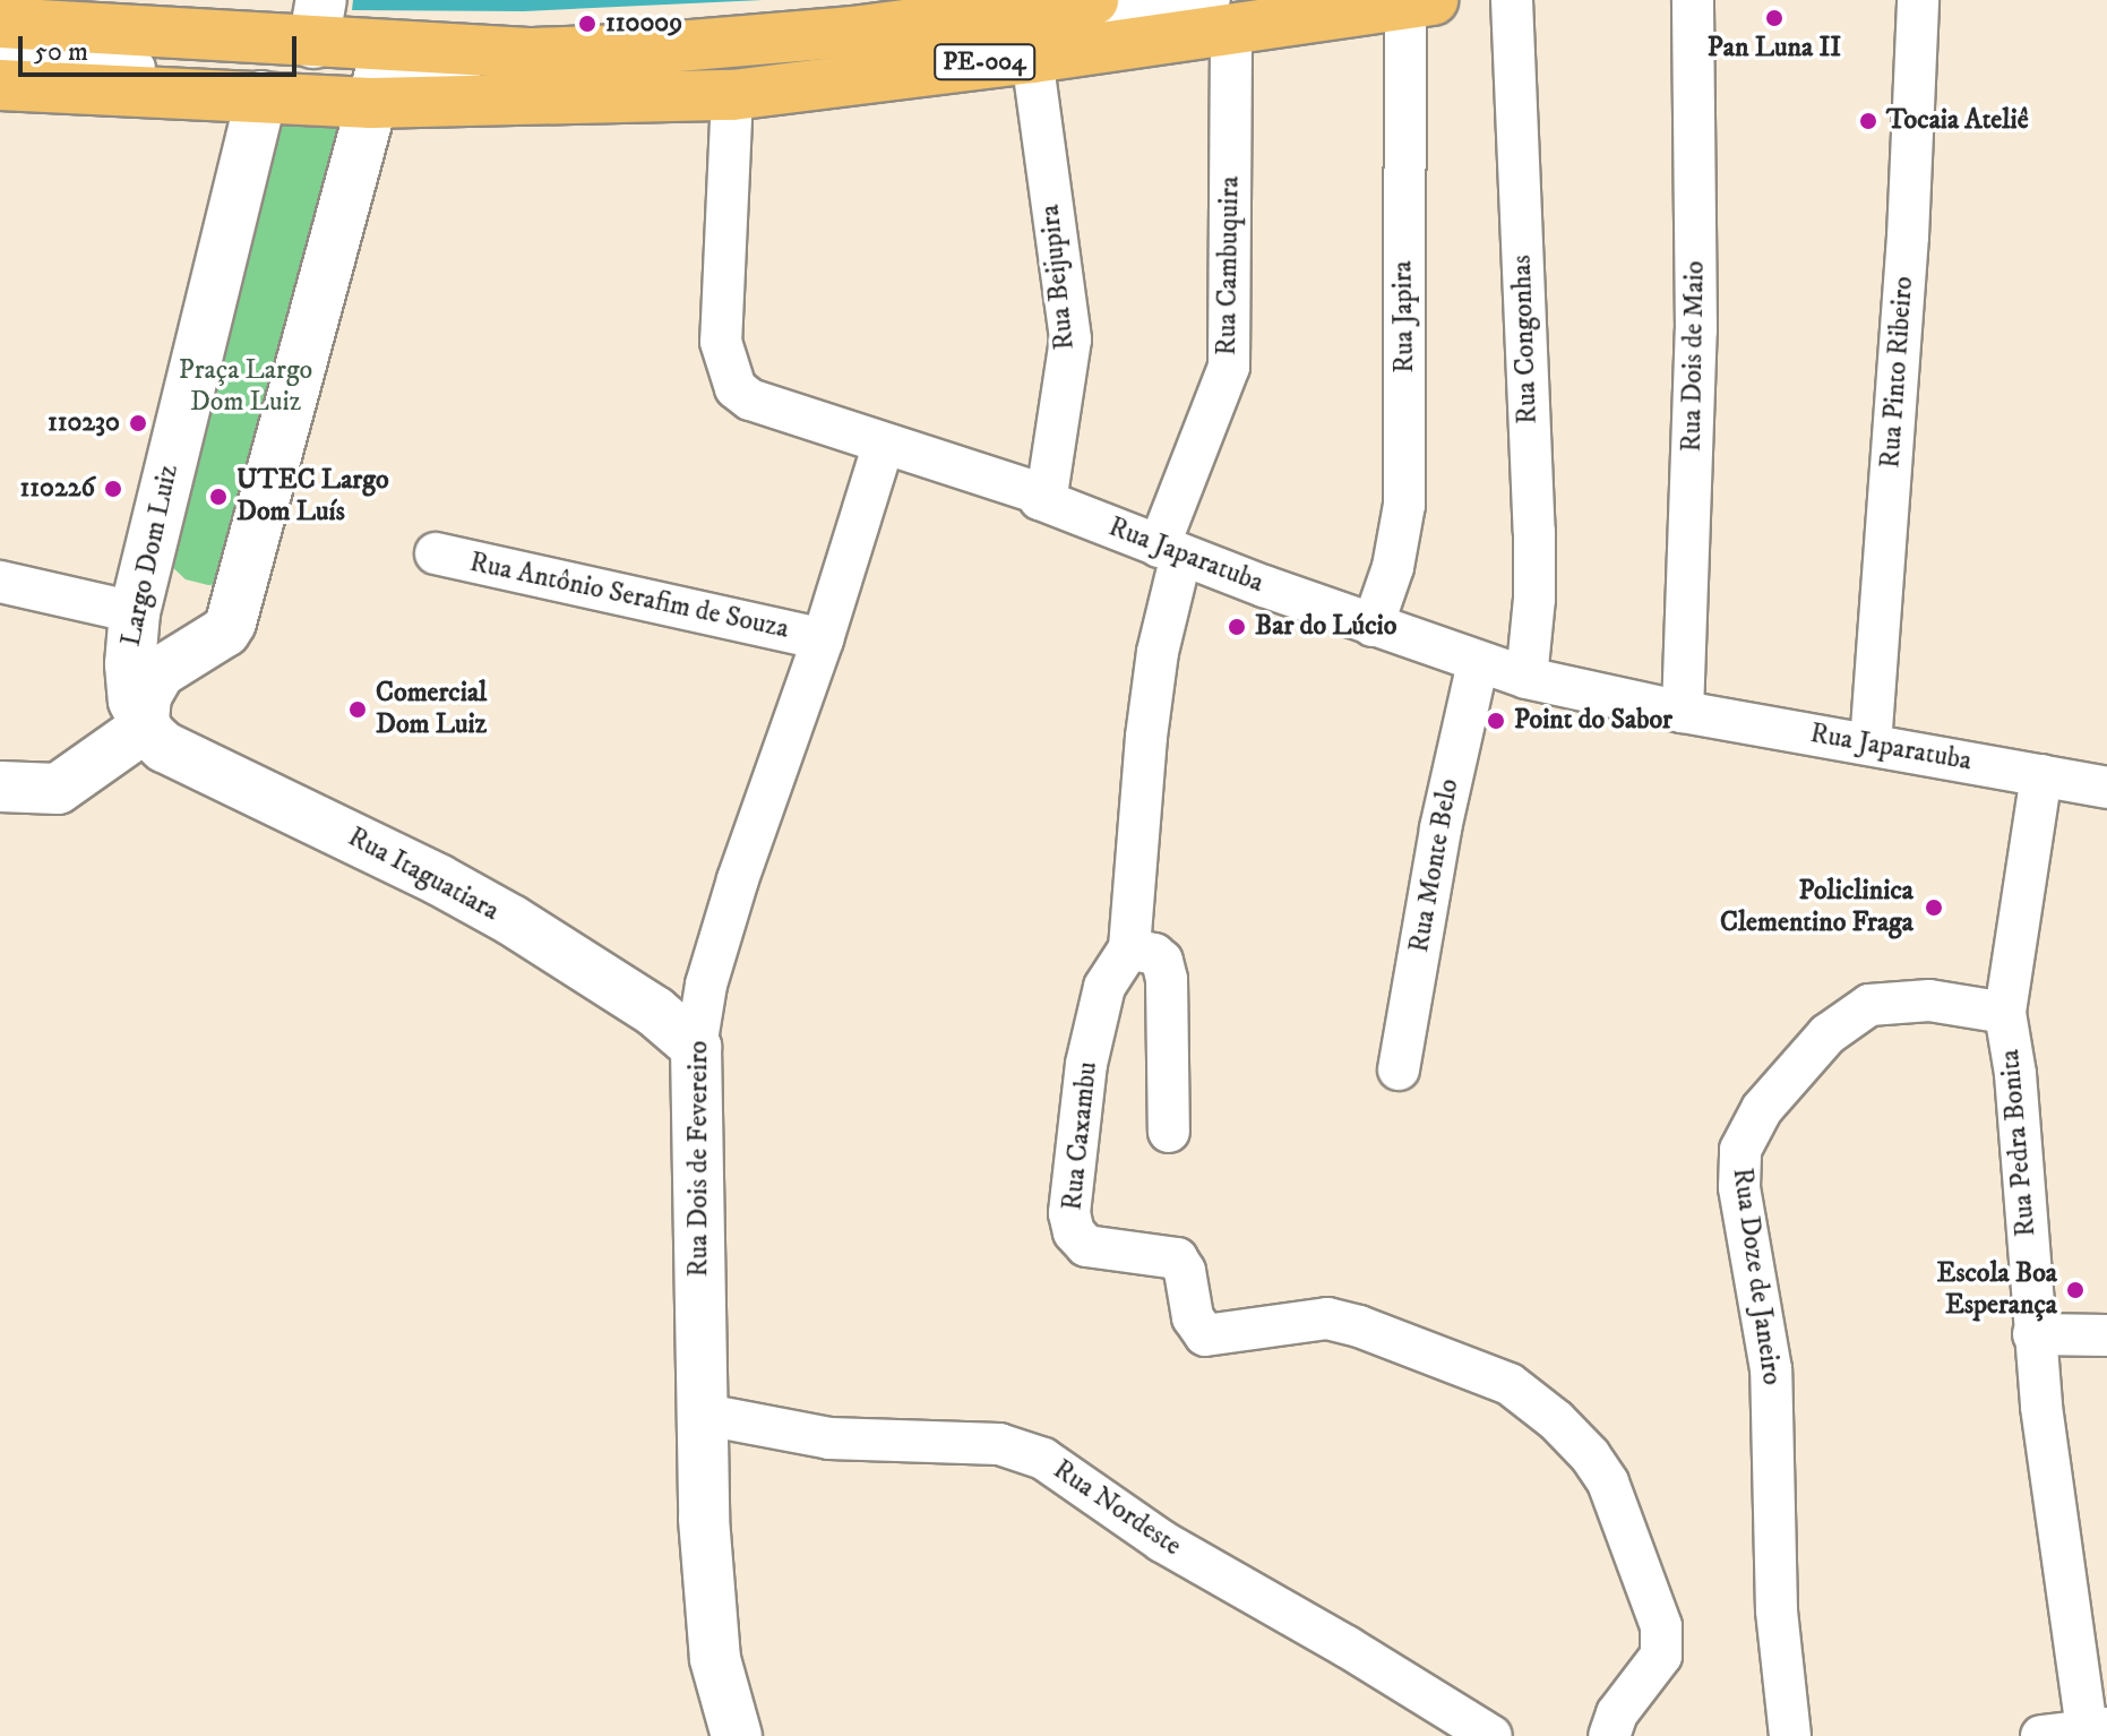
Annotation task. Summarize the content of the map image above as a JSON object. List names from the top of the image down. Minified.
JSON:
{"streets":{"main road":["PE-004"],"street":["Rua Cambuquira","Rua Beijupira","Rua Japira","Rua Congonhas","Rua Dois de Maio","Rua Pinto Ribeiro","Largo Dom Luiz","Rua Japaratuba","Rua Antônio Serafim de Souza","Rua Monte Belo","Rua Itaguatiara","Rua Caxambu","Rua Pedra Bonita","Rua Dois de Fevereiro","Rua Doze de Janeiro","Rua Nordeste"]},"crossings":[["PE-004","Rua Cambuquira"],["PE-004","Rua Beijupira"],["PE-004","Rua Japira"],["PE-004","Largo Dom Luiz"],["PE-004","Rua Japaratuba"],["Rua Cambuquira","Rua Japaratuba"],["Rua Cambuquira","Rua Caxambu"],["Rua Beijupira","Rua Japaratuba"],["Rua Japira","Rua Japaratuba"],["Rua Congonhas","Rua Japaratuba"],["Rua Dois de Maio","Rua Japaratuba"],["Rua Pinto Ribeiro","Rua Japaratuba"],["Largo Dom Luiz","Rua Itaguatiara"],["Rua Japaratuba","Rua Monte Belo"],["Rua Japaratuba","Rua Caxambu"],["Rua Japaratuba","Rua Pedra Bonita"],["Rua Japaratuba","Rua Dois de Fevereiro"],["Rua Antônio Serafim de Souza","Rua Dois de Fevereiro"],["Rua Itaguatiara","Rua Dois de Fevereiro"],["Rua Pedra Bonita","Rua Doze de Janeiro"],["Rua Dois de Fevereiro","Rua Nordeste"]],"parks":["Praça Largo Dom Luiz"],"places":["Pan Luna II","110009","Tocaia Ateliê","110230","110226","UTEC Largo Dom Luís","Bar do Lúcio","Comercial Dom Luiz","Point do Sabor","Policlinica Clementino Fraga","Escola Boa Esperança"],"scale_bar":"50 m"}
